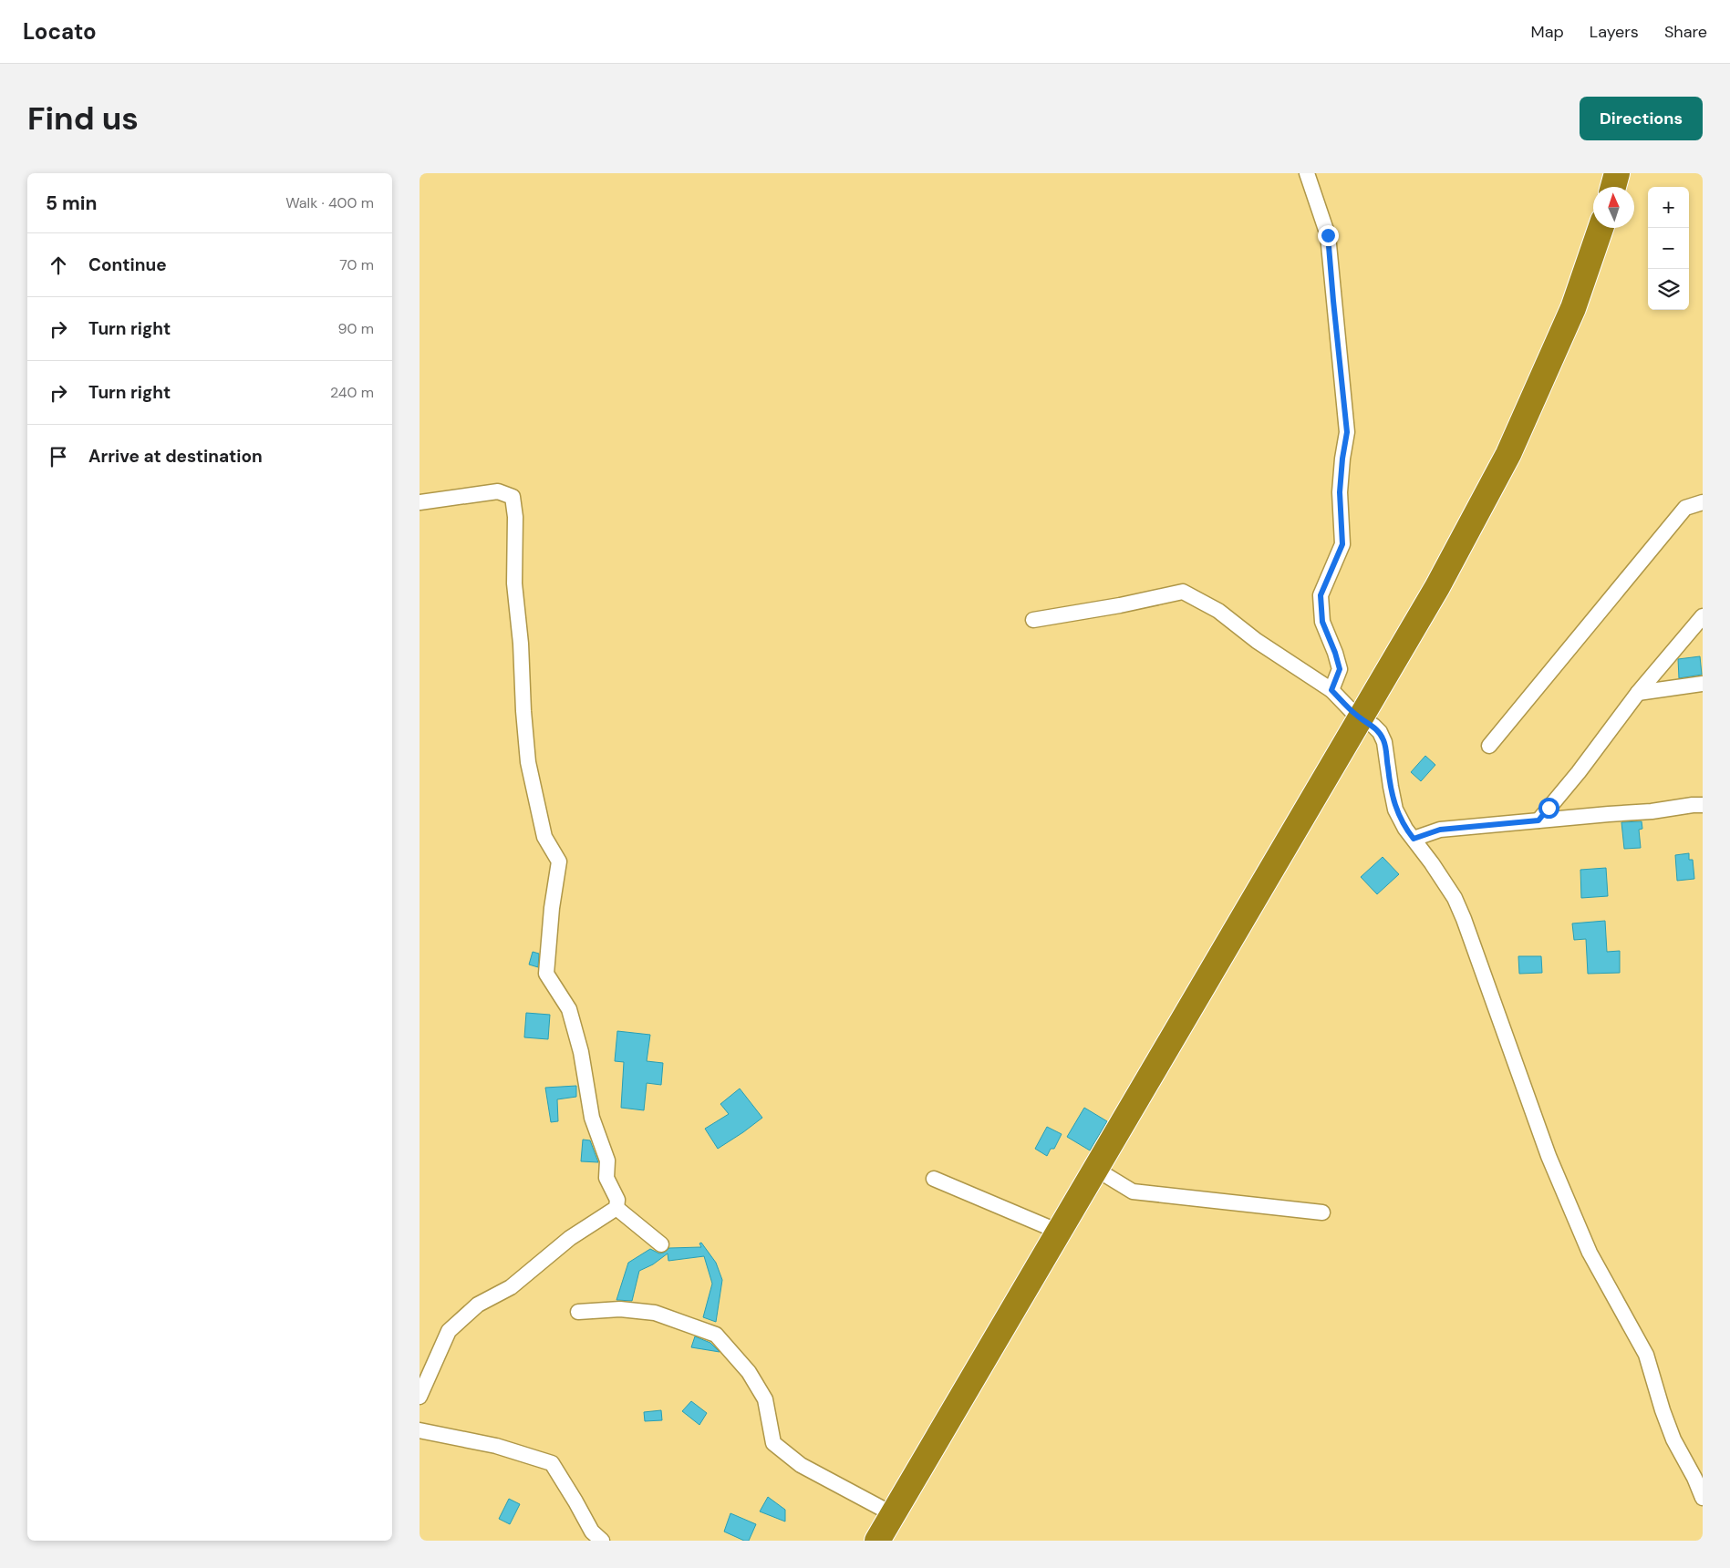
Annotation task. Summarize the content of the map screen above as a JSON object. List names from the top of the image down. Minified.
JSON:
{"north":"top","page":{"header":"Locato","nav":["Map","Layers","Share"],"buttons":"Directions","title":"Find us","heading":["5 min","Walk · 400 m"],"map_buttons":["+","−"],"list":[["Continue","70 m"],["Turn right","90 m"],["Turn right","240 m"],"Arrive at destination"]}}
